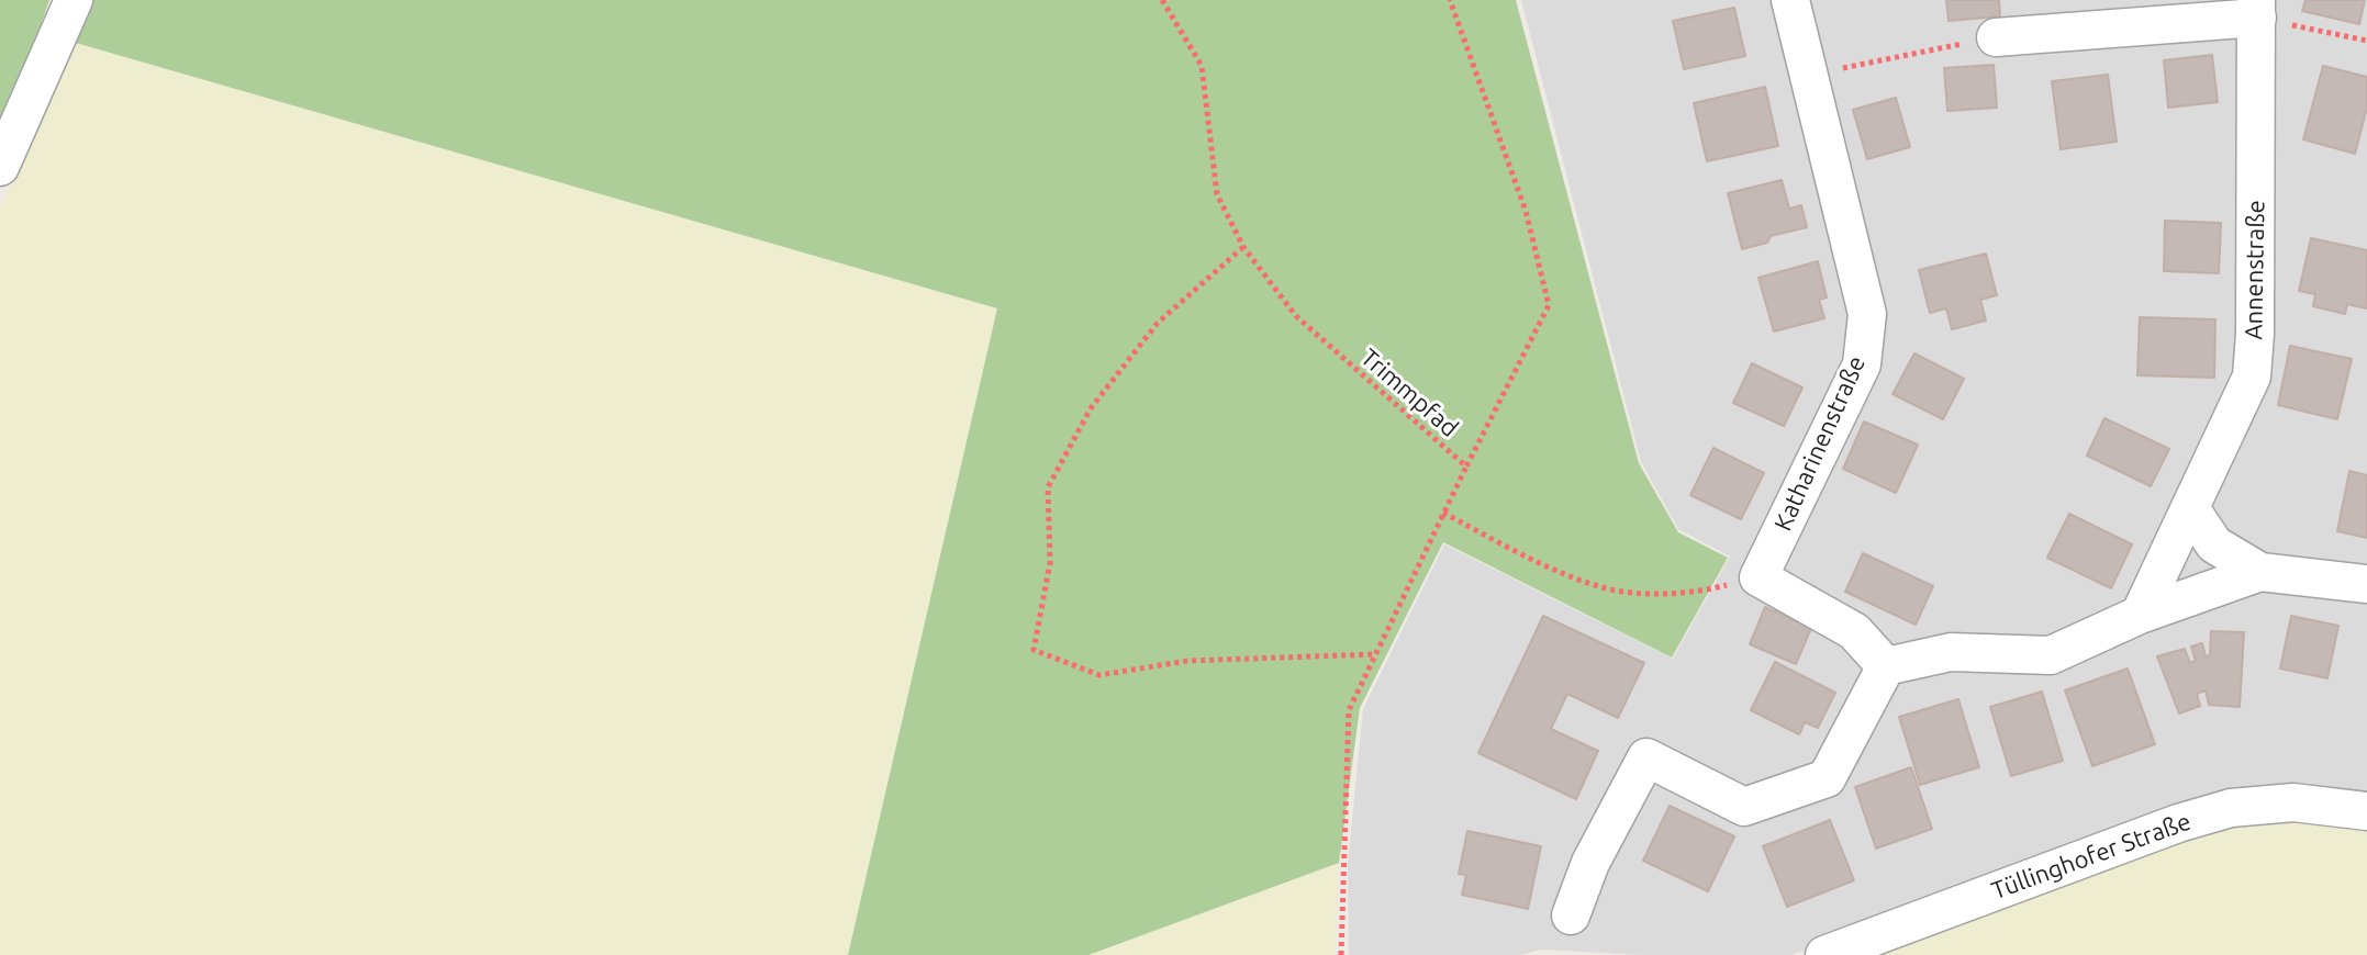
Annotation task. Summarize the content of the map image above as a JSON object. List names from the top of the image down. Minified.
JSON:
{"streets":{"street":["Annenstraße","Katharinenstraße","Tüllinghofer Straße"],"path":["Trimmpfad"]}}
